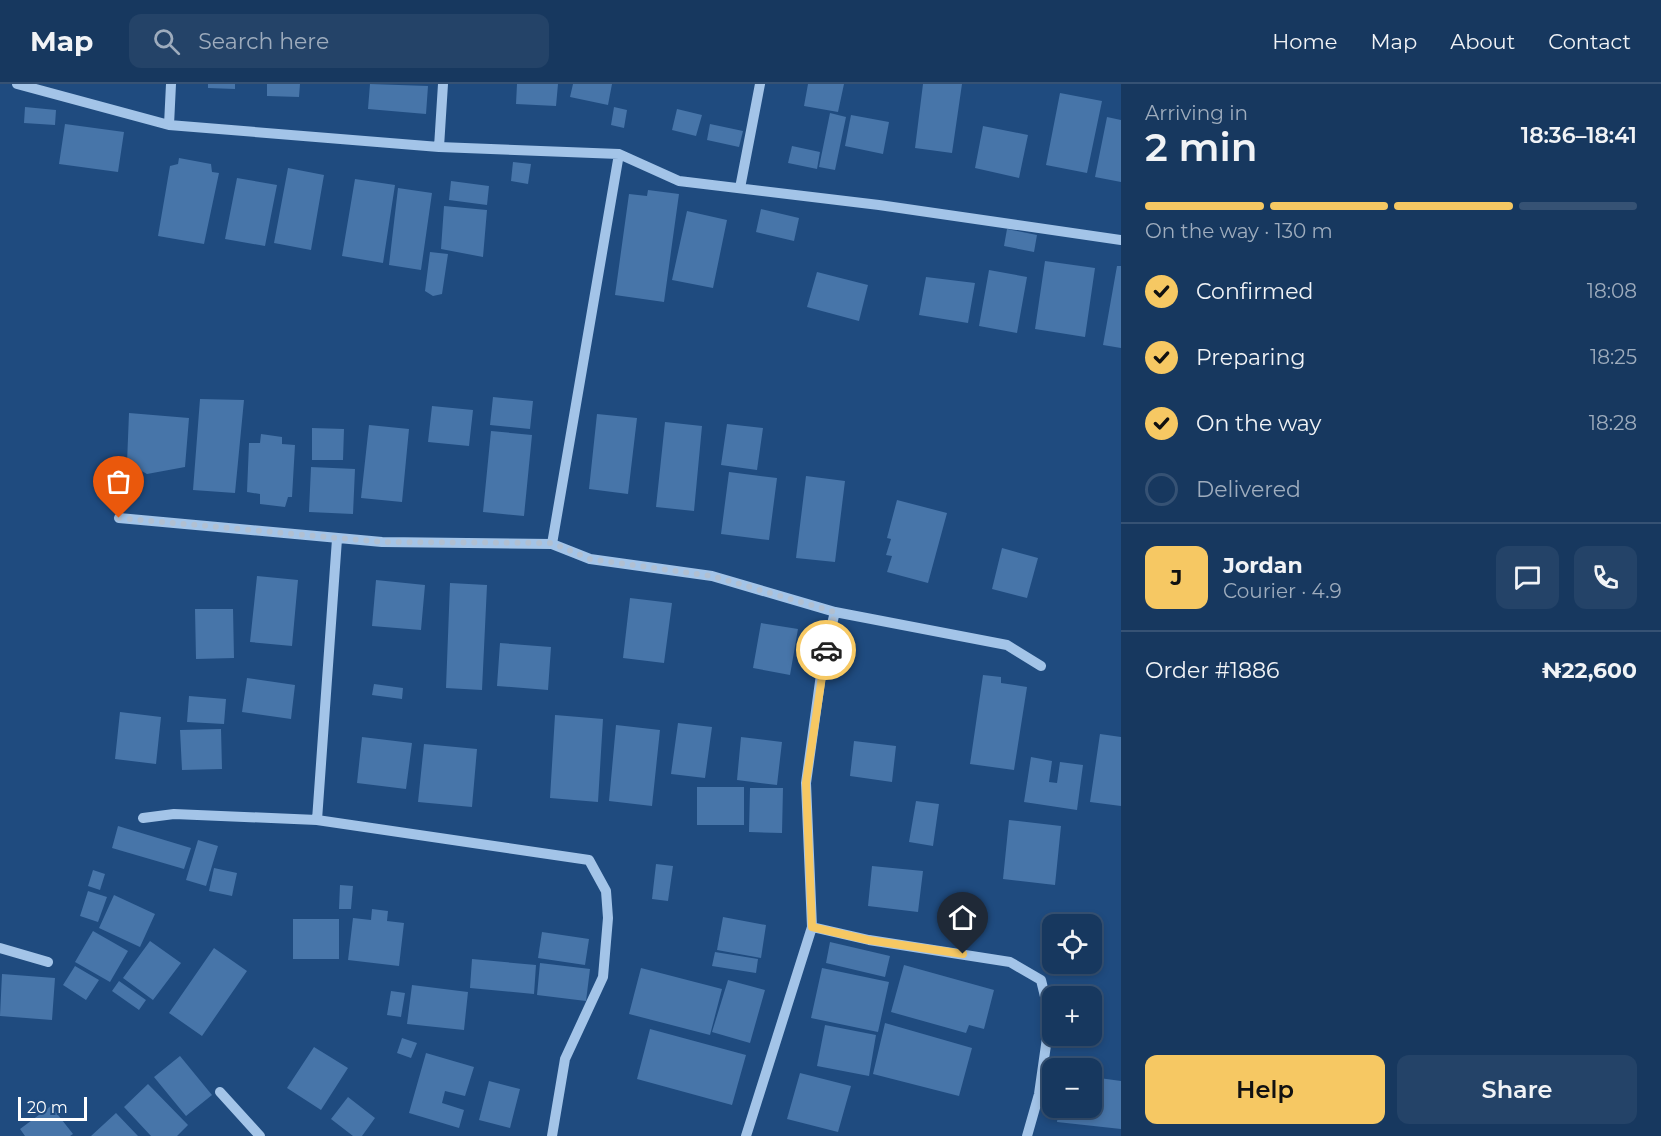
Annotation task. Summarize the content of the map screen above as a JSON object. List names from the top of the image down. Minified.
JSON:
{"scale_bar":"20 m","page":{"header":"Map","search":"Search here","nav":["Home","Map","About","Contact"],"heading":["2 min","Arriving in","18:36–18:41"],"panel":["Jordan","Courier · 4.9","Order #1886","₦22,600"],"bar":"On the way · 130 m","list":[["Confirmed","18:08"],["Preparing","18:25"],["On the way","18:28"],"Delivered"],"round":"J","map_buttons":["+","−"],"buttons":["Help","Share"],"scale":"20 m"}}
